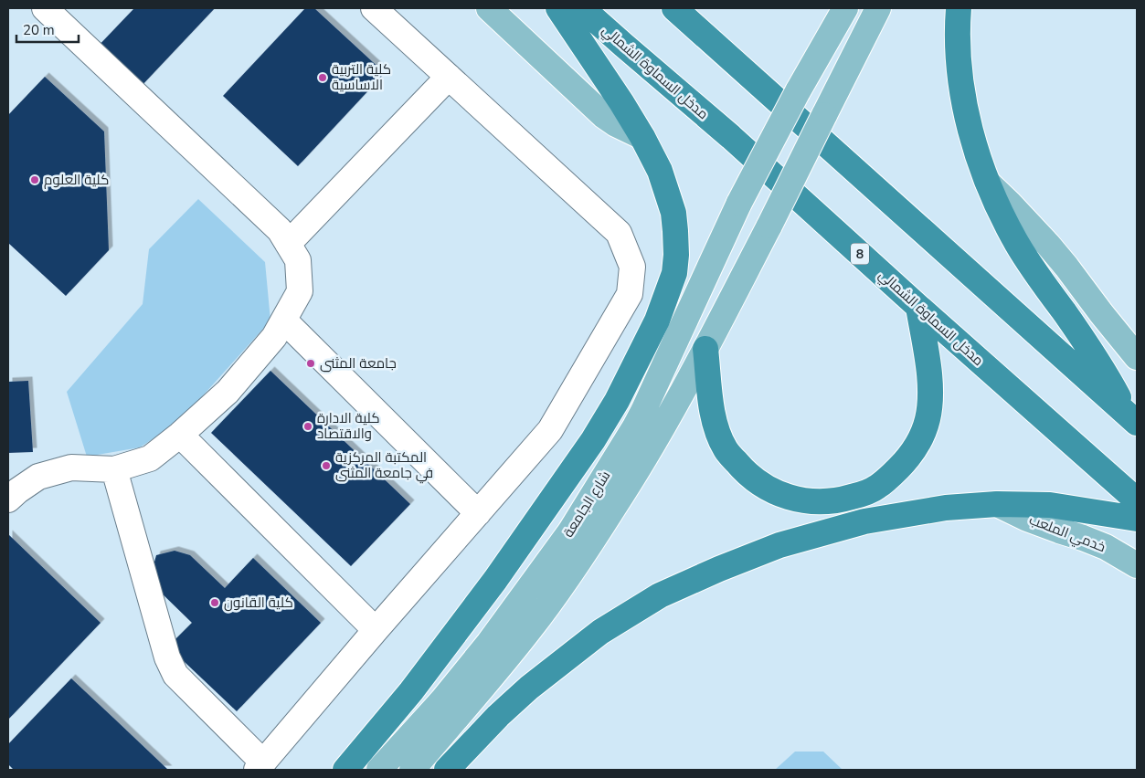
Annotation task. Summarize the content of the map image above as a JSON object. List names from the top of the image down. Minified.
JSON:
{"streets":{"highway":["مدخل السماوة الشمالي","8"],"main road":["شارع الجامعة","خدمي الملعب"]},"places":["كلية التربية الاساسية","كلية العلوم","جامعة المثنى","كلية الادارة والاقتصاد","المكتبة المركزية في جامعة المثنى","كلية القانون"],"scale_bar":"20 m"}
